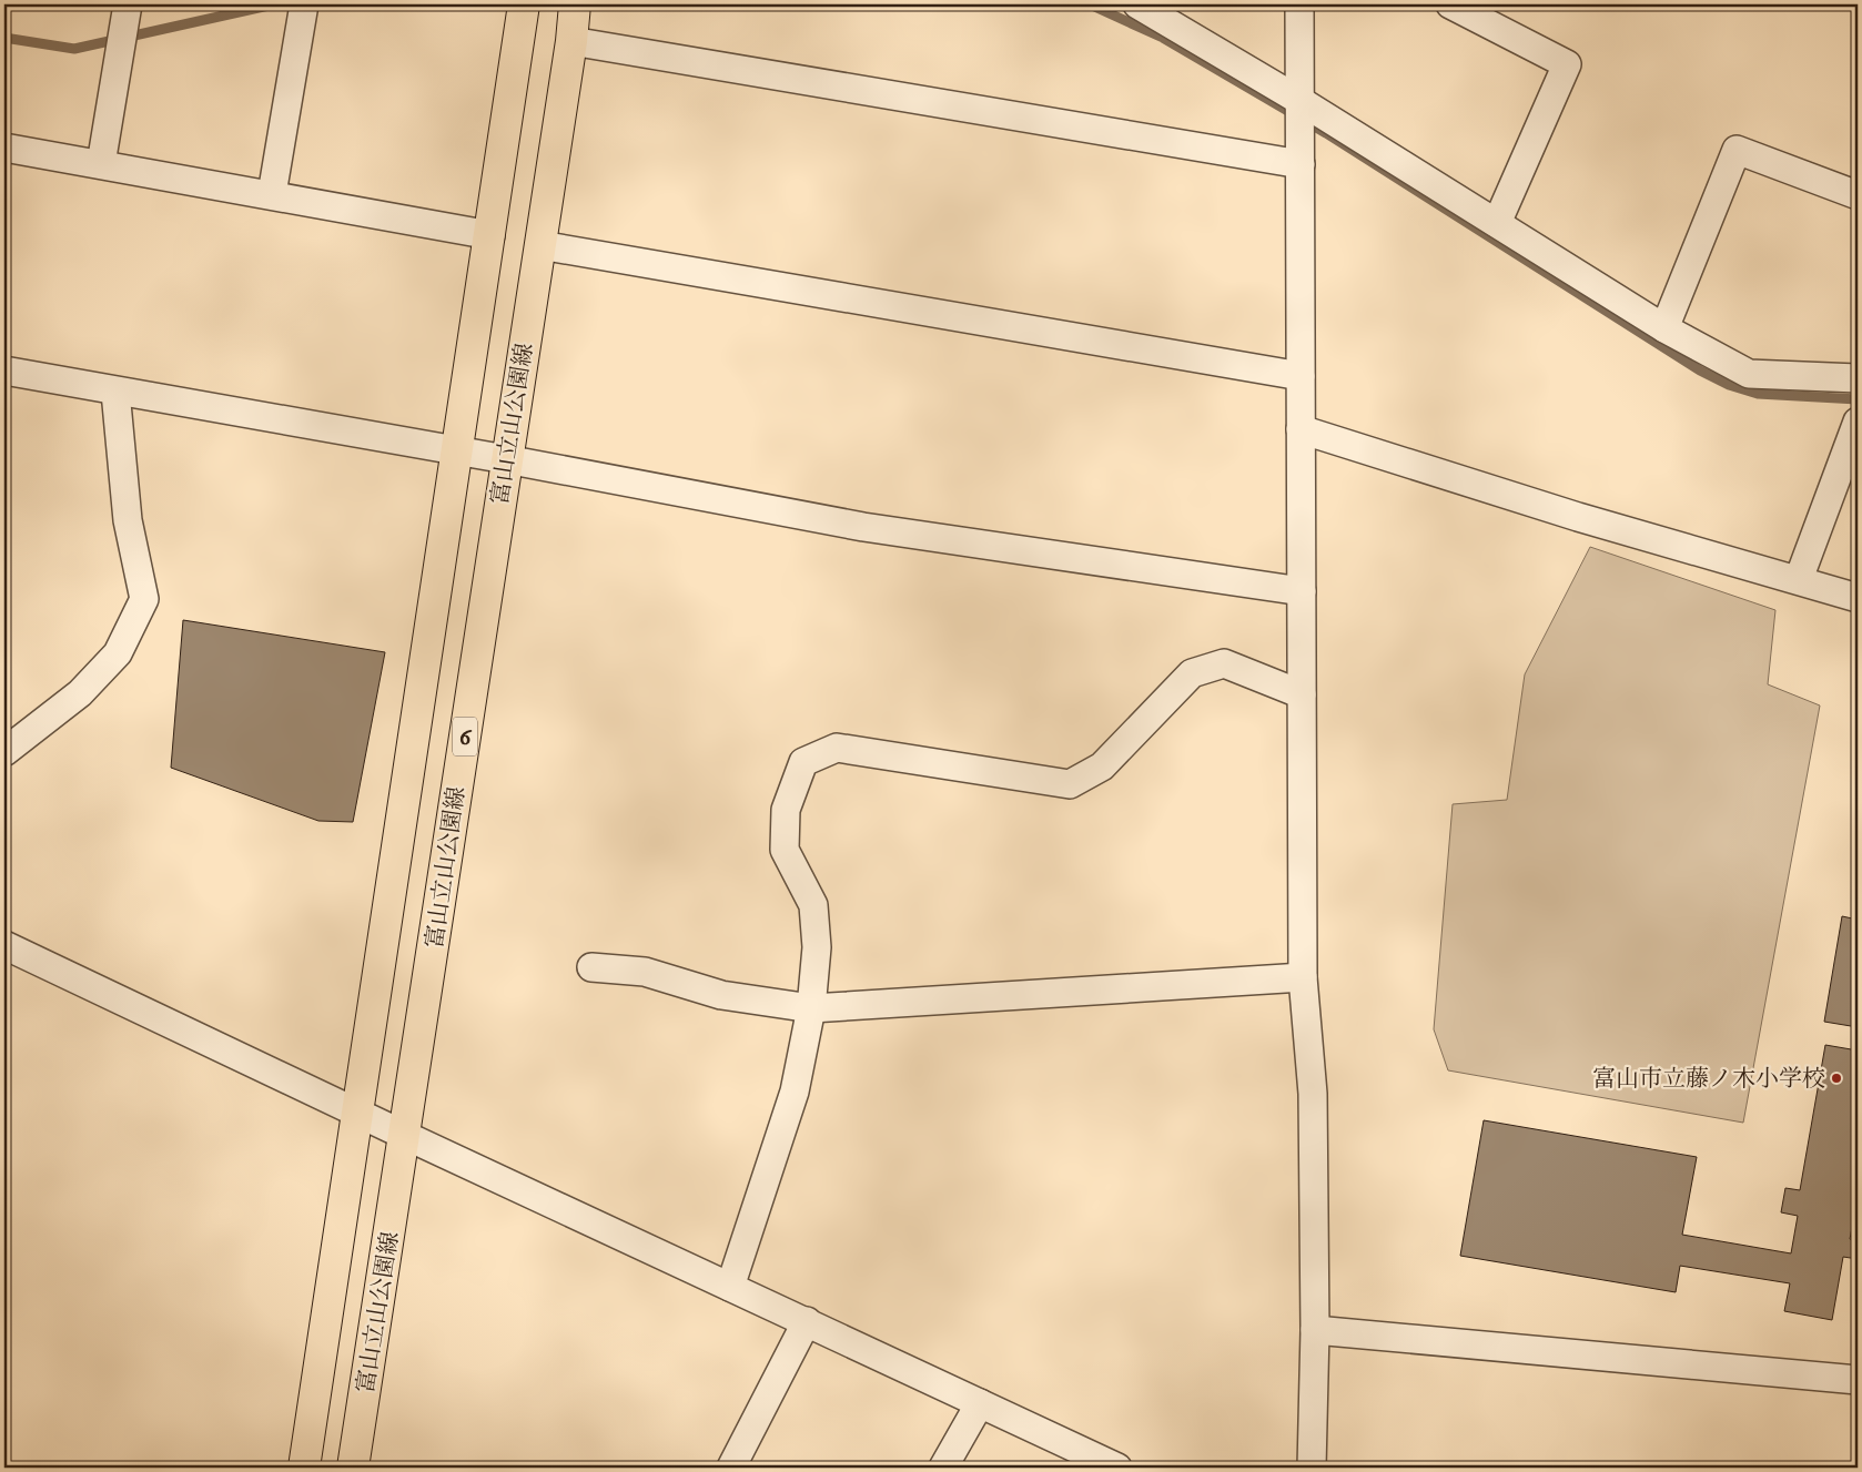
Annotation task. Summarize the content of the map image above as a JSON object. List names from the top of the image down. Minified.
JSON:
{"streets":{"main road":["富山立山公園線","6"]},"places":["富山市立藤ノ木小学校"]}
